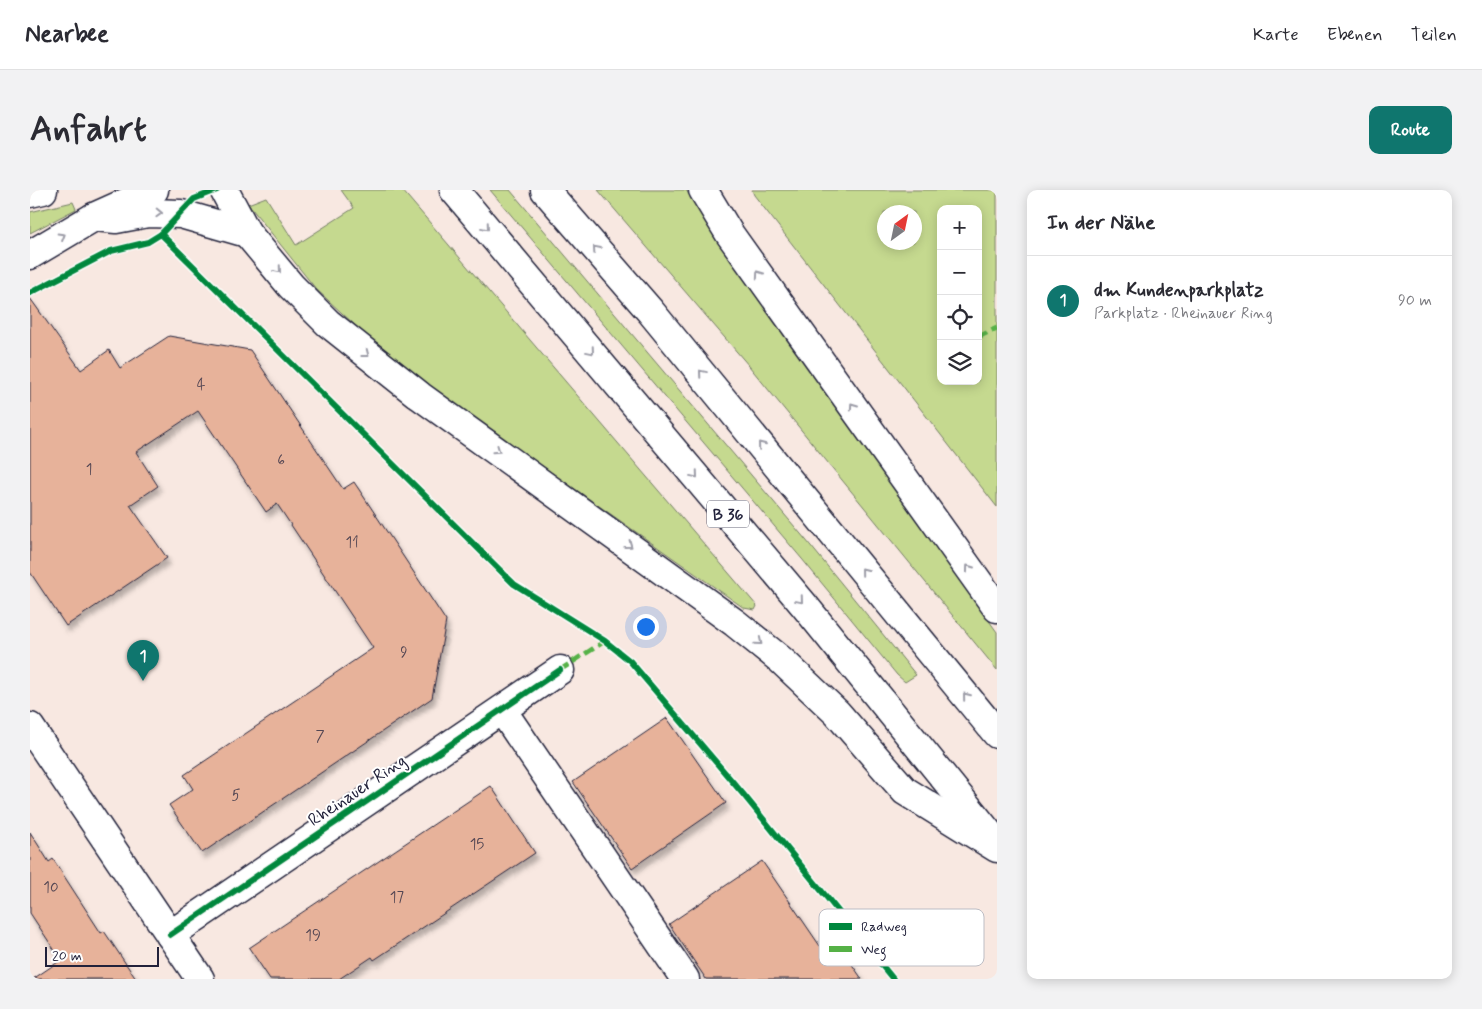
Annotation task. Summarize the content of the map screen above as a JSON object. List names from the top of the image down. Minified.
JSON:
{"streets":{"main road":["B 36","Rheinauer Ring"]},"house_numbers":["4","6","1","11","9","7","5","15","10","17","19"],"legend":["Radweg","Weg"],"scale_bar":"20 m","north":"top right","page":{"header":"Nearbee","nav":["Karte","Ebenen","Teilen"],"buttons":"Route","title":"Anfahrt","heading":"In der Nähe","map_buttons":["+","−"],"list":[{"mark":"1","name":"dm Kundenparkplatz","note":"Parkplatz · Rheinauer Ring","value":"90 m"}],"pins":"1","scale":"20 m"}}
